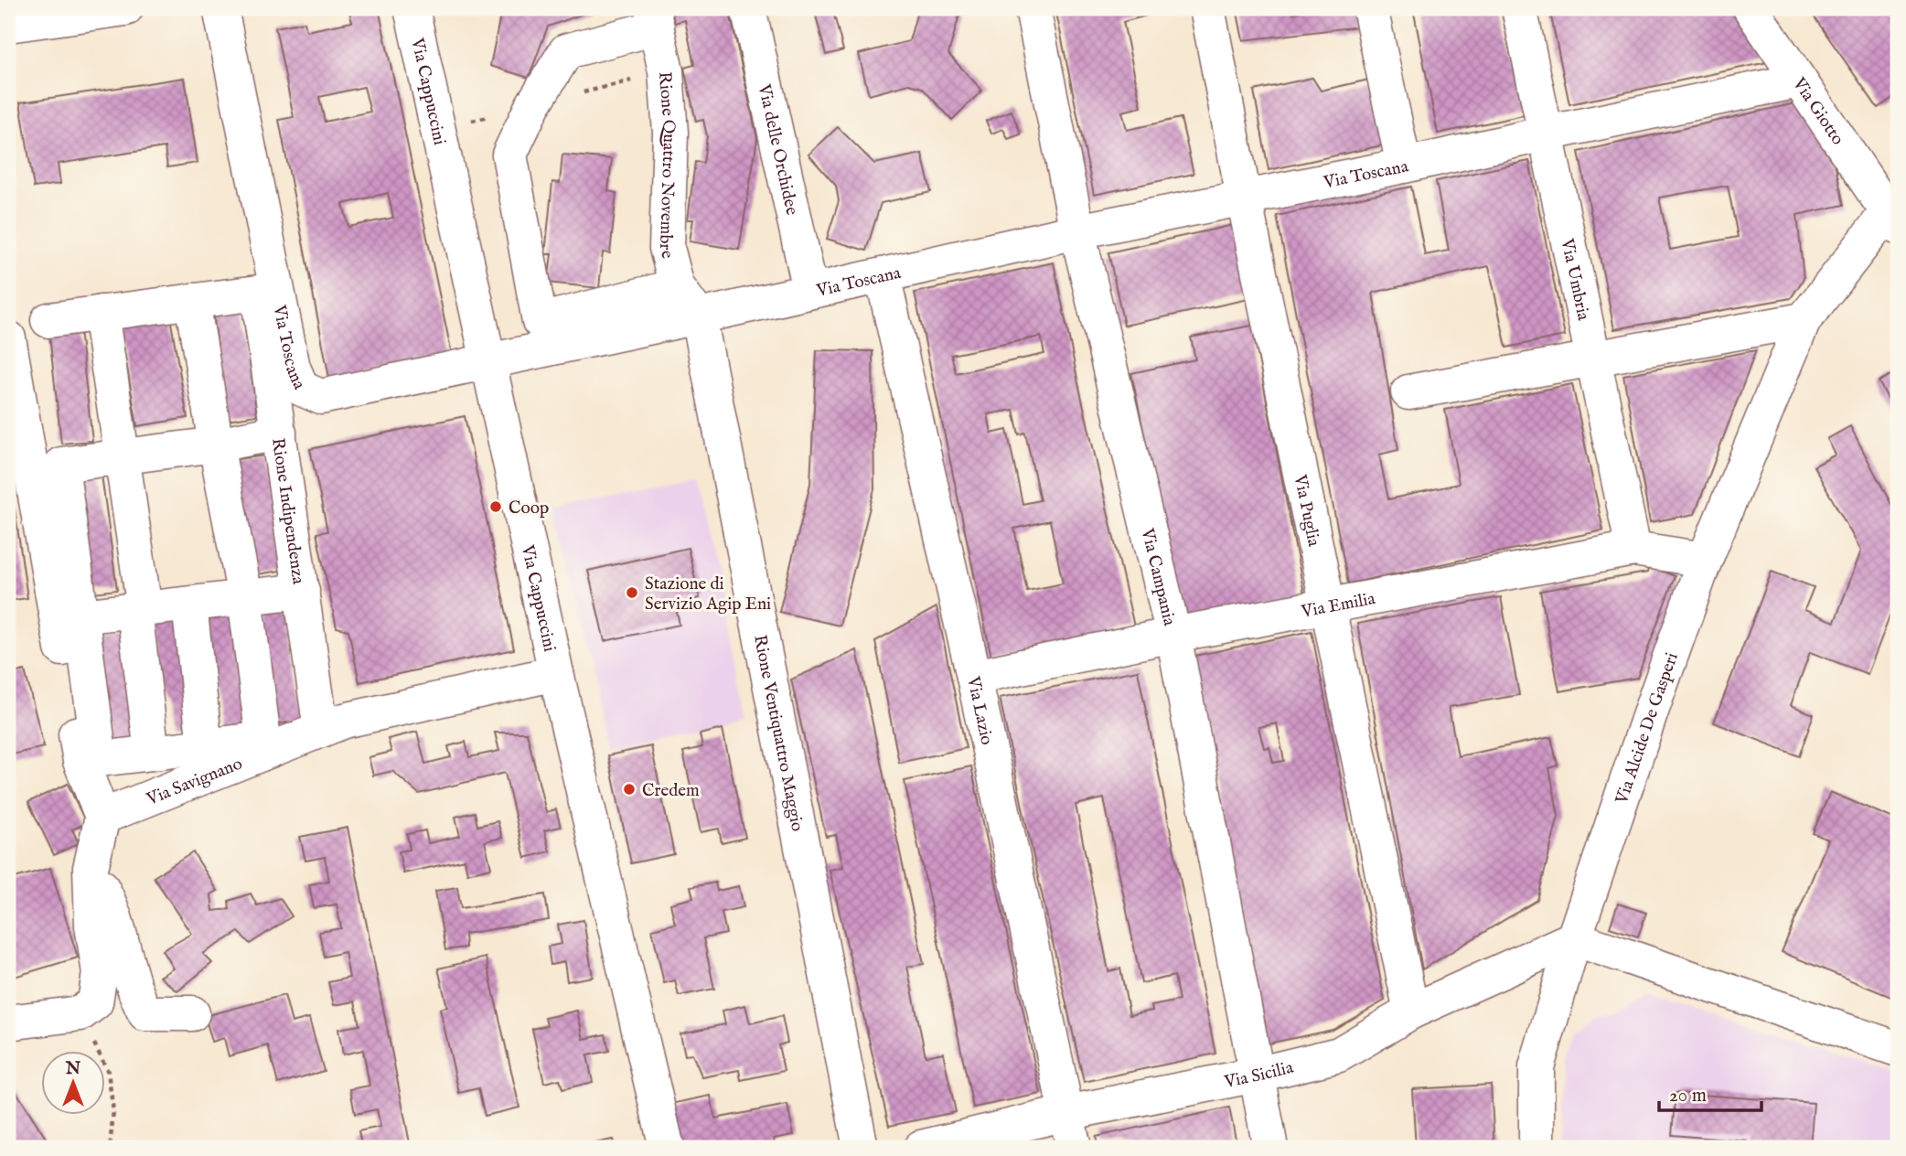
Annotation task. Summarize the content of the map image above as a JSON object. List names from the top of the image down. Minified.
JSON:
{"streets":{"street":["Via Cappuccini","Via Giotto","Via delle Orchidee","Rione Quattro Novembre","Via Toscana","Via Umbria","Via Puglia","Rione Indipendenza","Via Campania","Via Emilia","Via Lazio","Via Alcide De Gasperi","Rione Ventiquattro Maggio","Via Savignano","Via Sicilia"]},"crossings":[["Via Cappuccini","Via Toscana"],["Via Cappuccini","Via Savignano"],["Via Giotto","Via Toscana"],["Via Giotto","Via Alcide De Gasperi"],["Via delle Orchidee","Via Toscana"],["Rione Quattro Novembre","Via Toscana"],["Rione Quattro Novembre","Rione Ventiquattro Maggio"],["Via Toscana","Via Umbria"],["Via Toscana","Via Puglia"],["Via Toscana","Via Campania"],["Via Toscana","Via Lazio"],["Via Toscana","Rione Ventiquattro Maggio"],["Via Umbria","Via Emilia"],["Via Puglia","Via Emilia"],["Via Puglia","Via Sicilia"],["Rione Indipendenza","Via Savignano"],["Via Campania","Via Emilia"],["Via Campania","Via Sicilia"],["Via Emilia","Via Lazio"],["Via Emilia","Via Alcide De Gasperi"],["Via Lazio","Via Sicilia"],["Via Alcide De Gasperi","Via Sicilia"]],"places":["Coop","Stazione di Servizio Agip Eni","Credem"],"scale_bar":"20 m","north":"top"}
